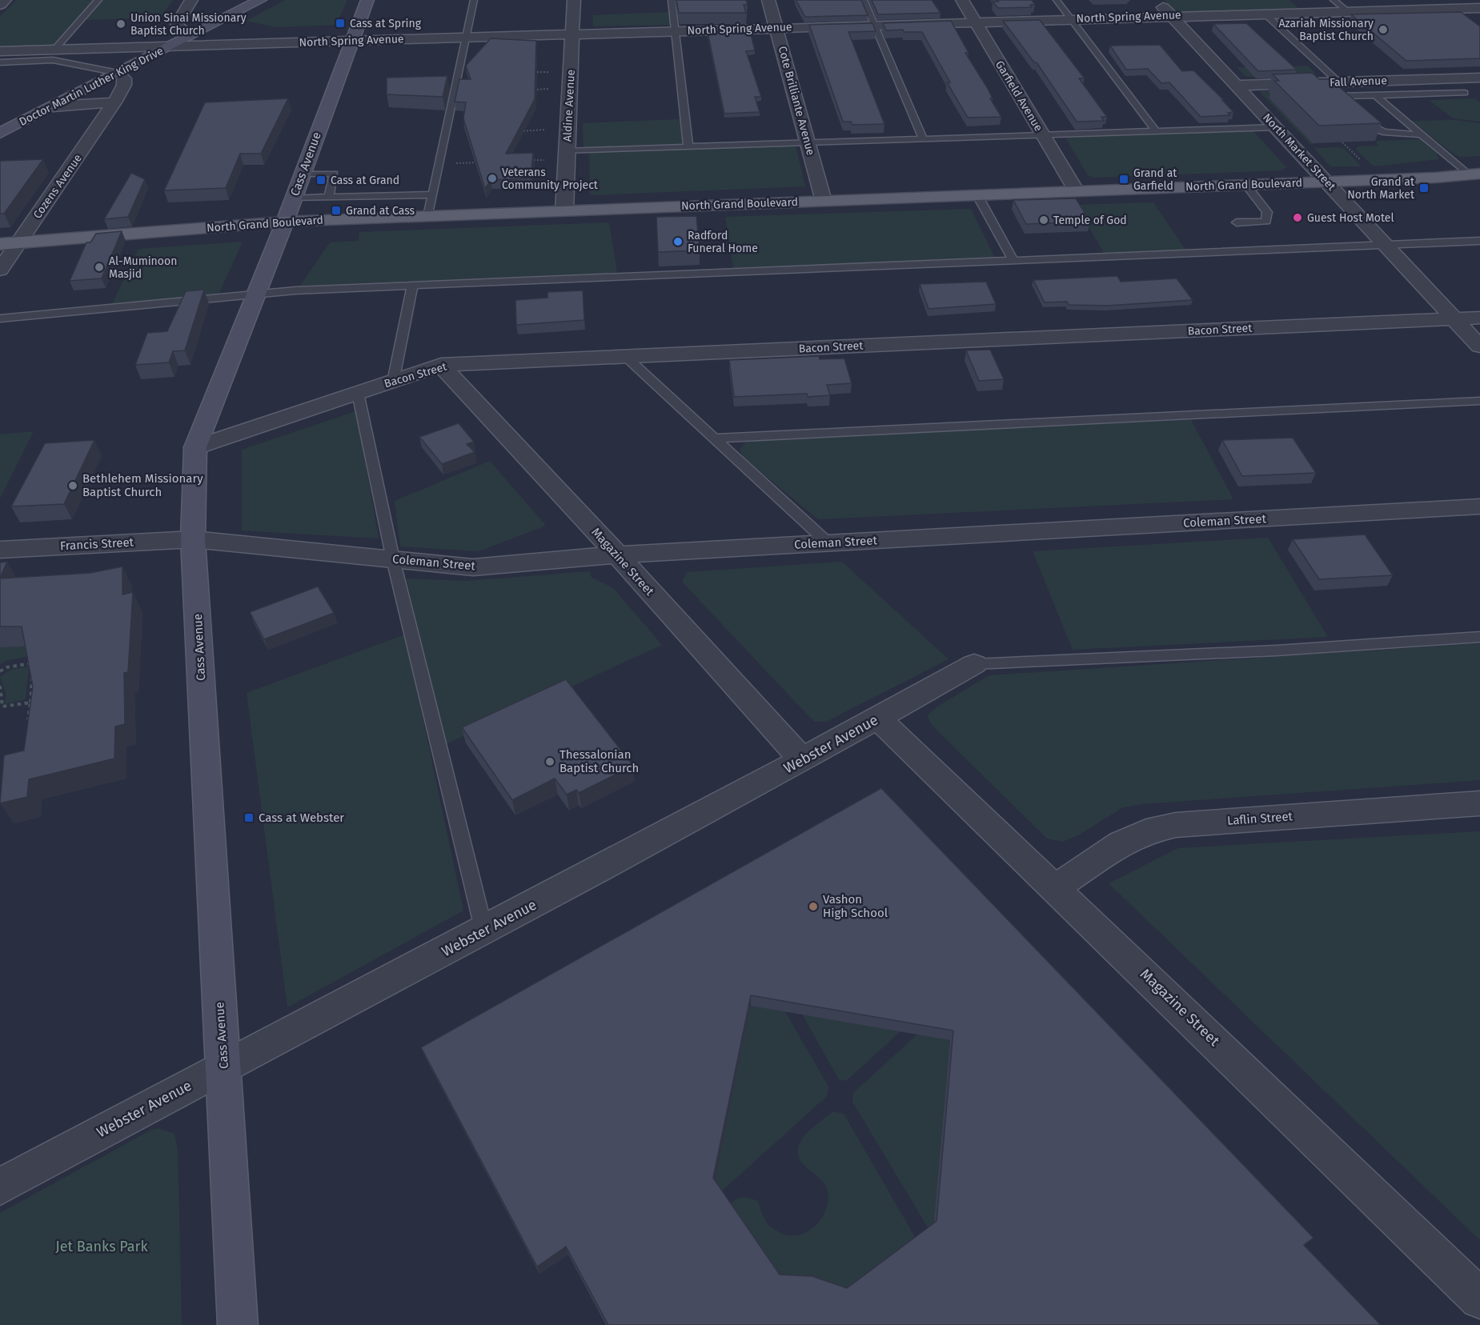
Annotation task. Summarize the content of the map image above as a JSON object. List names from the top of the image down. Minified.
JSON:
{"streets":{"main road":["Doctor Martin Luther King Drive","Cass Avenue","North Grand Boulevard"],"street":["North Spring Avenue","Fall Avenue","Garfield Avenue","Cote Brilliante Avenue","Aldine Avenue","North Market Street","Cozens Avenue","Bacon Street","Coleman Street","Francis Street","Magazine Street","Webster Avenue","Laflin Street"]},"crossings":[["North Spring Avenue","Doctor Martin Luther King Drive"],["North Spring Avenue","Garfield Avenue"],["North Spring Avenue","Cote Brilliante Avenue"],["North Spring Avenue","Aldine Avenue"],["North Spring Avenue","North Market Street"],["North Spring Avenue","Cass Avenue"],["Fall Avenue","North Market Street"],["Doctor Martin Luther King Drive","Cozens Avenue"],["Garfield Avenue","North Grand Boulevard"],["Cote Brilliante Avenue","North Grand Boulevard"],["Aldine Avenue","North Grand Boulevard"],["North Market Street","North Grand Boulevard"],["North Market Street","Bacon Street"],["Cass Avenue","North Grand Boulevard"],["Cass Avenue","Bacon Street"],["Cass Avenue","Coleman Street"],["Cass Avenue","Francis Street"],["Cass Avenue","Webster Avenue"],["North Grand Boulevard","Cozens Avenue"],["Bacon Street","Magazine Street"],["Coleman Street","Francis Street"],["Coleman Street","Magazine Street"],["Magazine Street","Webster Avenue"],["Magazine Street","Laflin Street"]],"parks":["Jet Banks Park"],"places":{"transit":["Cass at Spring","Grand at Garfield","Cass at Grand","Grand at North Market","Grand at Cass","Cass at Webster"],"other":["Union Sinai Missionary Baptist Church","Azariah Missionary Baptist Church","Veterans Community Project","Guest Host Motel","Temple of God","Radford Funeral Home","Al-Muminoon Masjid","Bethlehem Missionary Baptist Church","Thessalonian Baptist Church","Vashon High School"]}}
